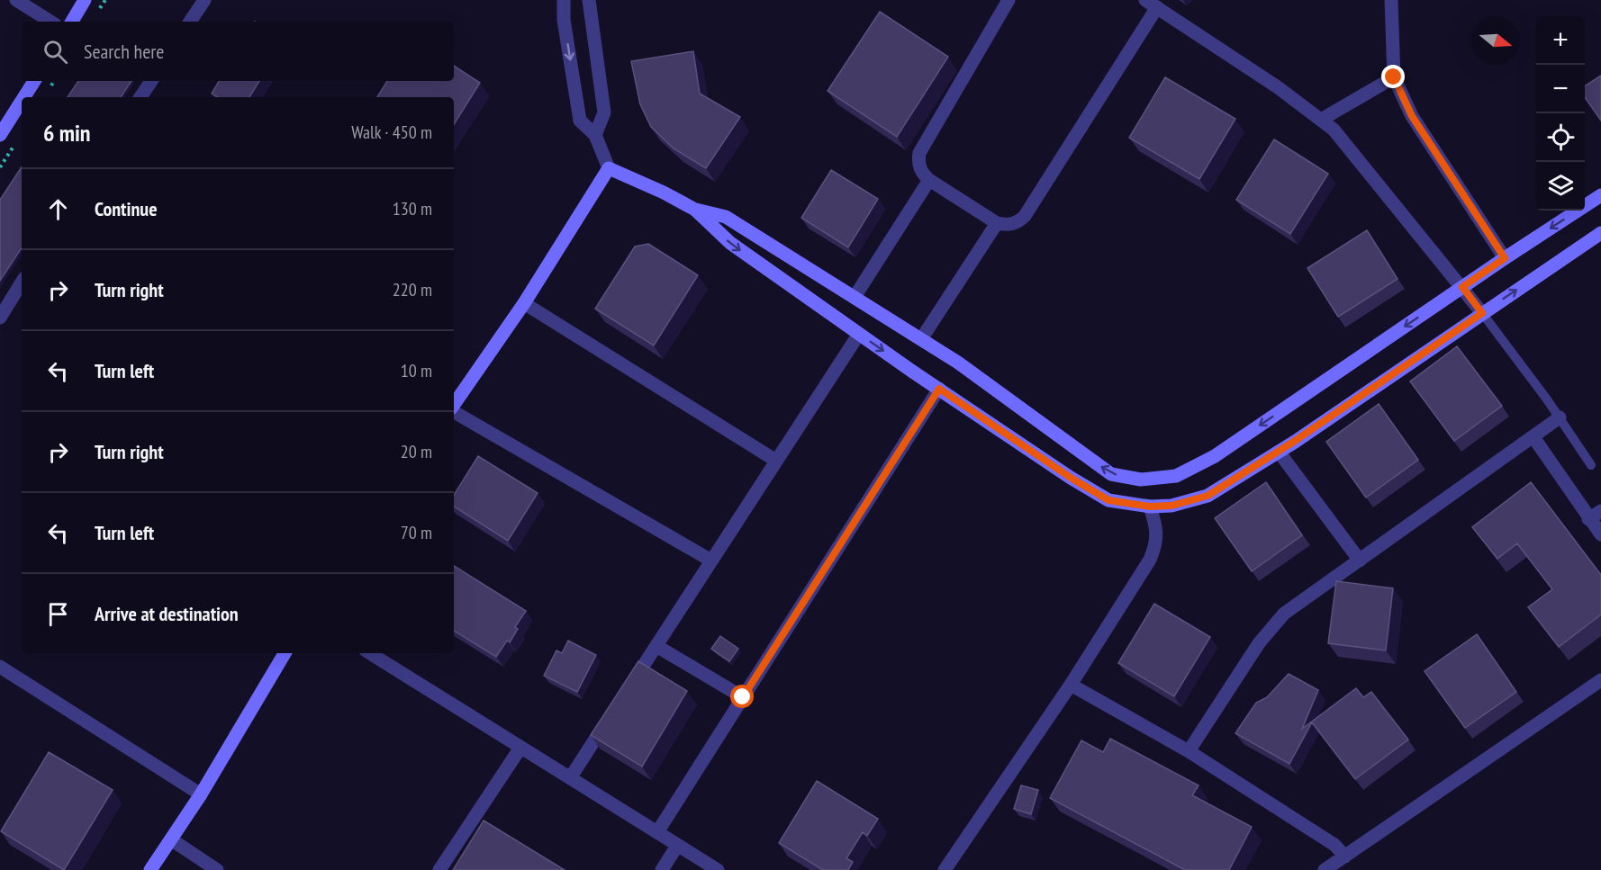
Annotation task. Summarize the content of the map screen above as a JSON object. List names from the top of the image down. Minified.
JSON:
{"north":"right","page":{"map_buttons":["+","−"],"search":"Search here","heading":["6 min","Walk · 450 m"],"list":[["Continue","130 m"],["Turn right","220 m"],["Turn left","10 m"],["Turn right","20 m"],["Turn left","70 m"],"Arrive at destination"]}}
